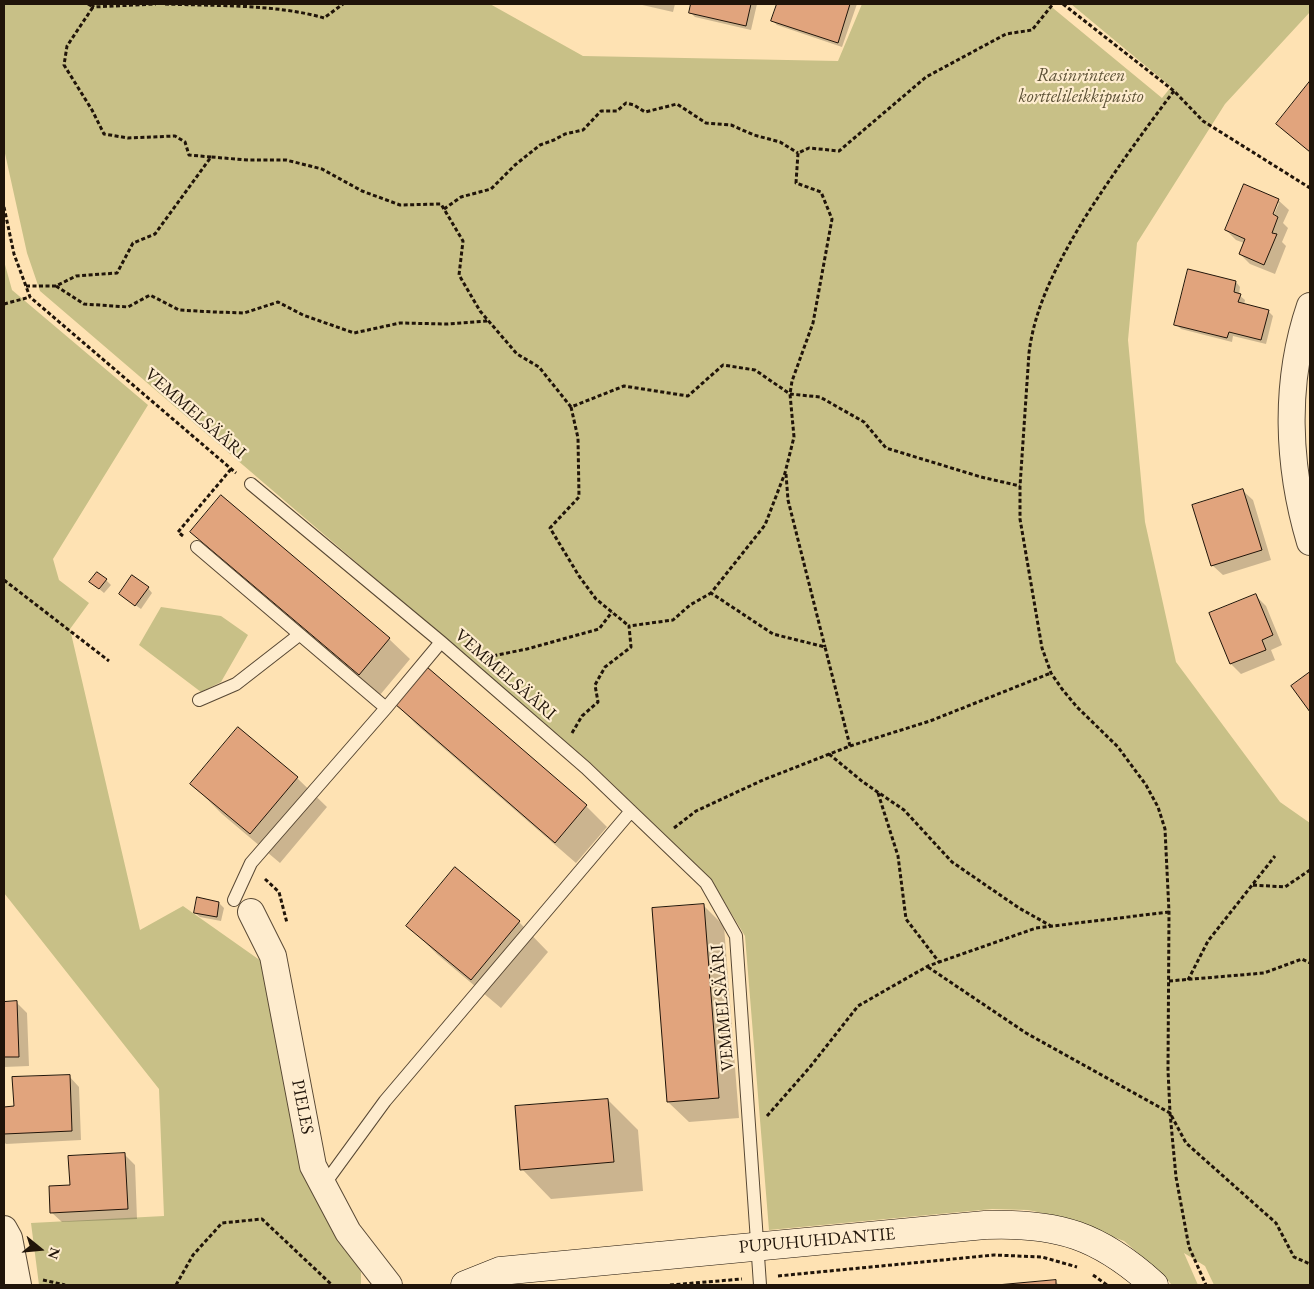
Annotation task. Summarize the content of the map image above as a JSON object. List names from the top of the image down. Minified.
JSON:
{"streets":{"street":["PIELES","PUPUHUHDANTIE"],"lane":["VEMMELSÄÄRI"]},"crossings":[["VEMMELSÄÄRI","PUPUHUHDANTIE"]],"parks":["Rasinrinteen korttelileikkipuisto"],"north":"right"}
